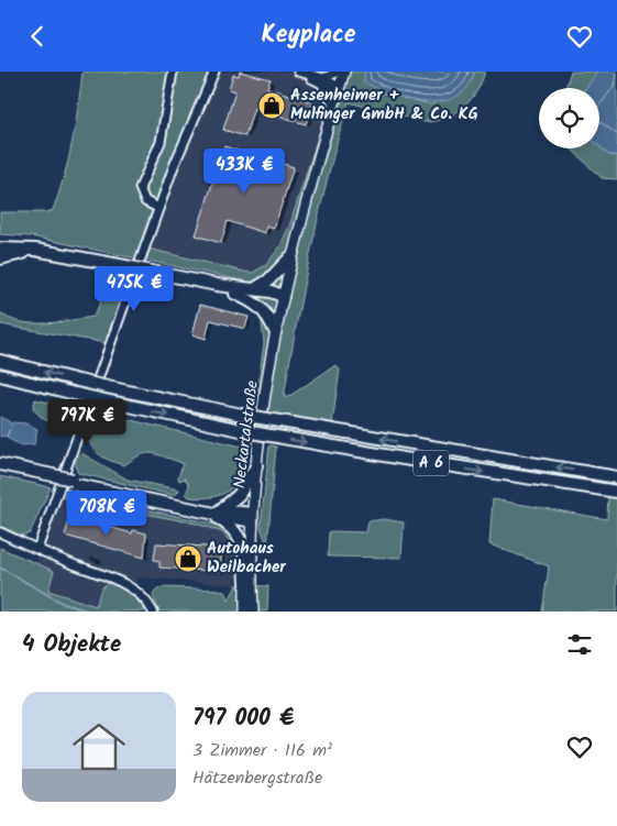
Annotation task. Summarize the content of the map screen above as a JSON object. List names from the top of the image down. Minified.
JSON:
{"streets":{"highway":["A 6"],"main road":["Neckartalstraße"]},"places":{"shop":["Assenheimer + Mulfinger GmbH & Co. KG","Autohaus Weilbacher"]},"page":{"header":"Keyplace","price":["433K €","475K €","797K €","708K €"],"heading":"4 Objekte","list":[{"name":"797 000 €","note":"3 Zimmer · 116 m² · Hätzenbergstraße"}]}}
